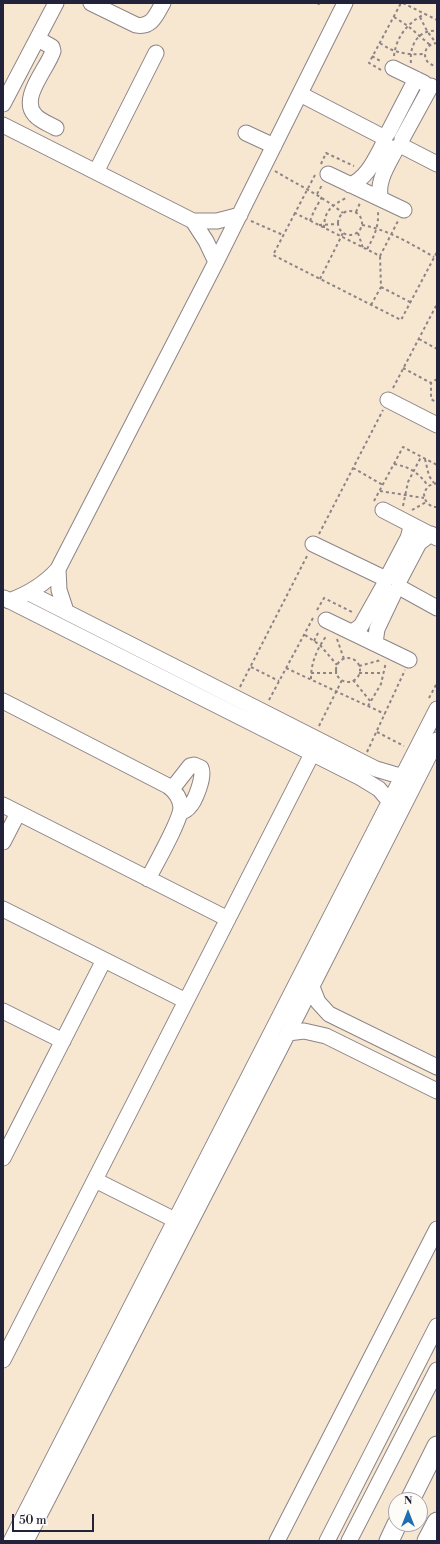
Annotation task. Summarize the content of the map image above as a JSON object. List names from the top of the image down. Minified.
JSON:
{"scale_bar":"50 m","north":"top"}
